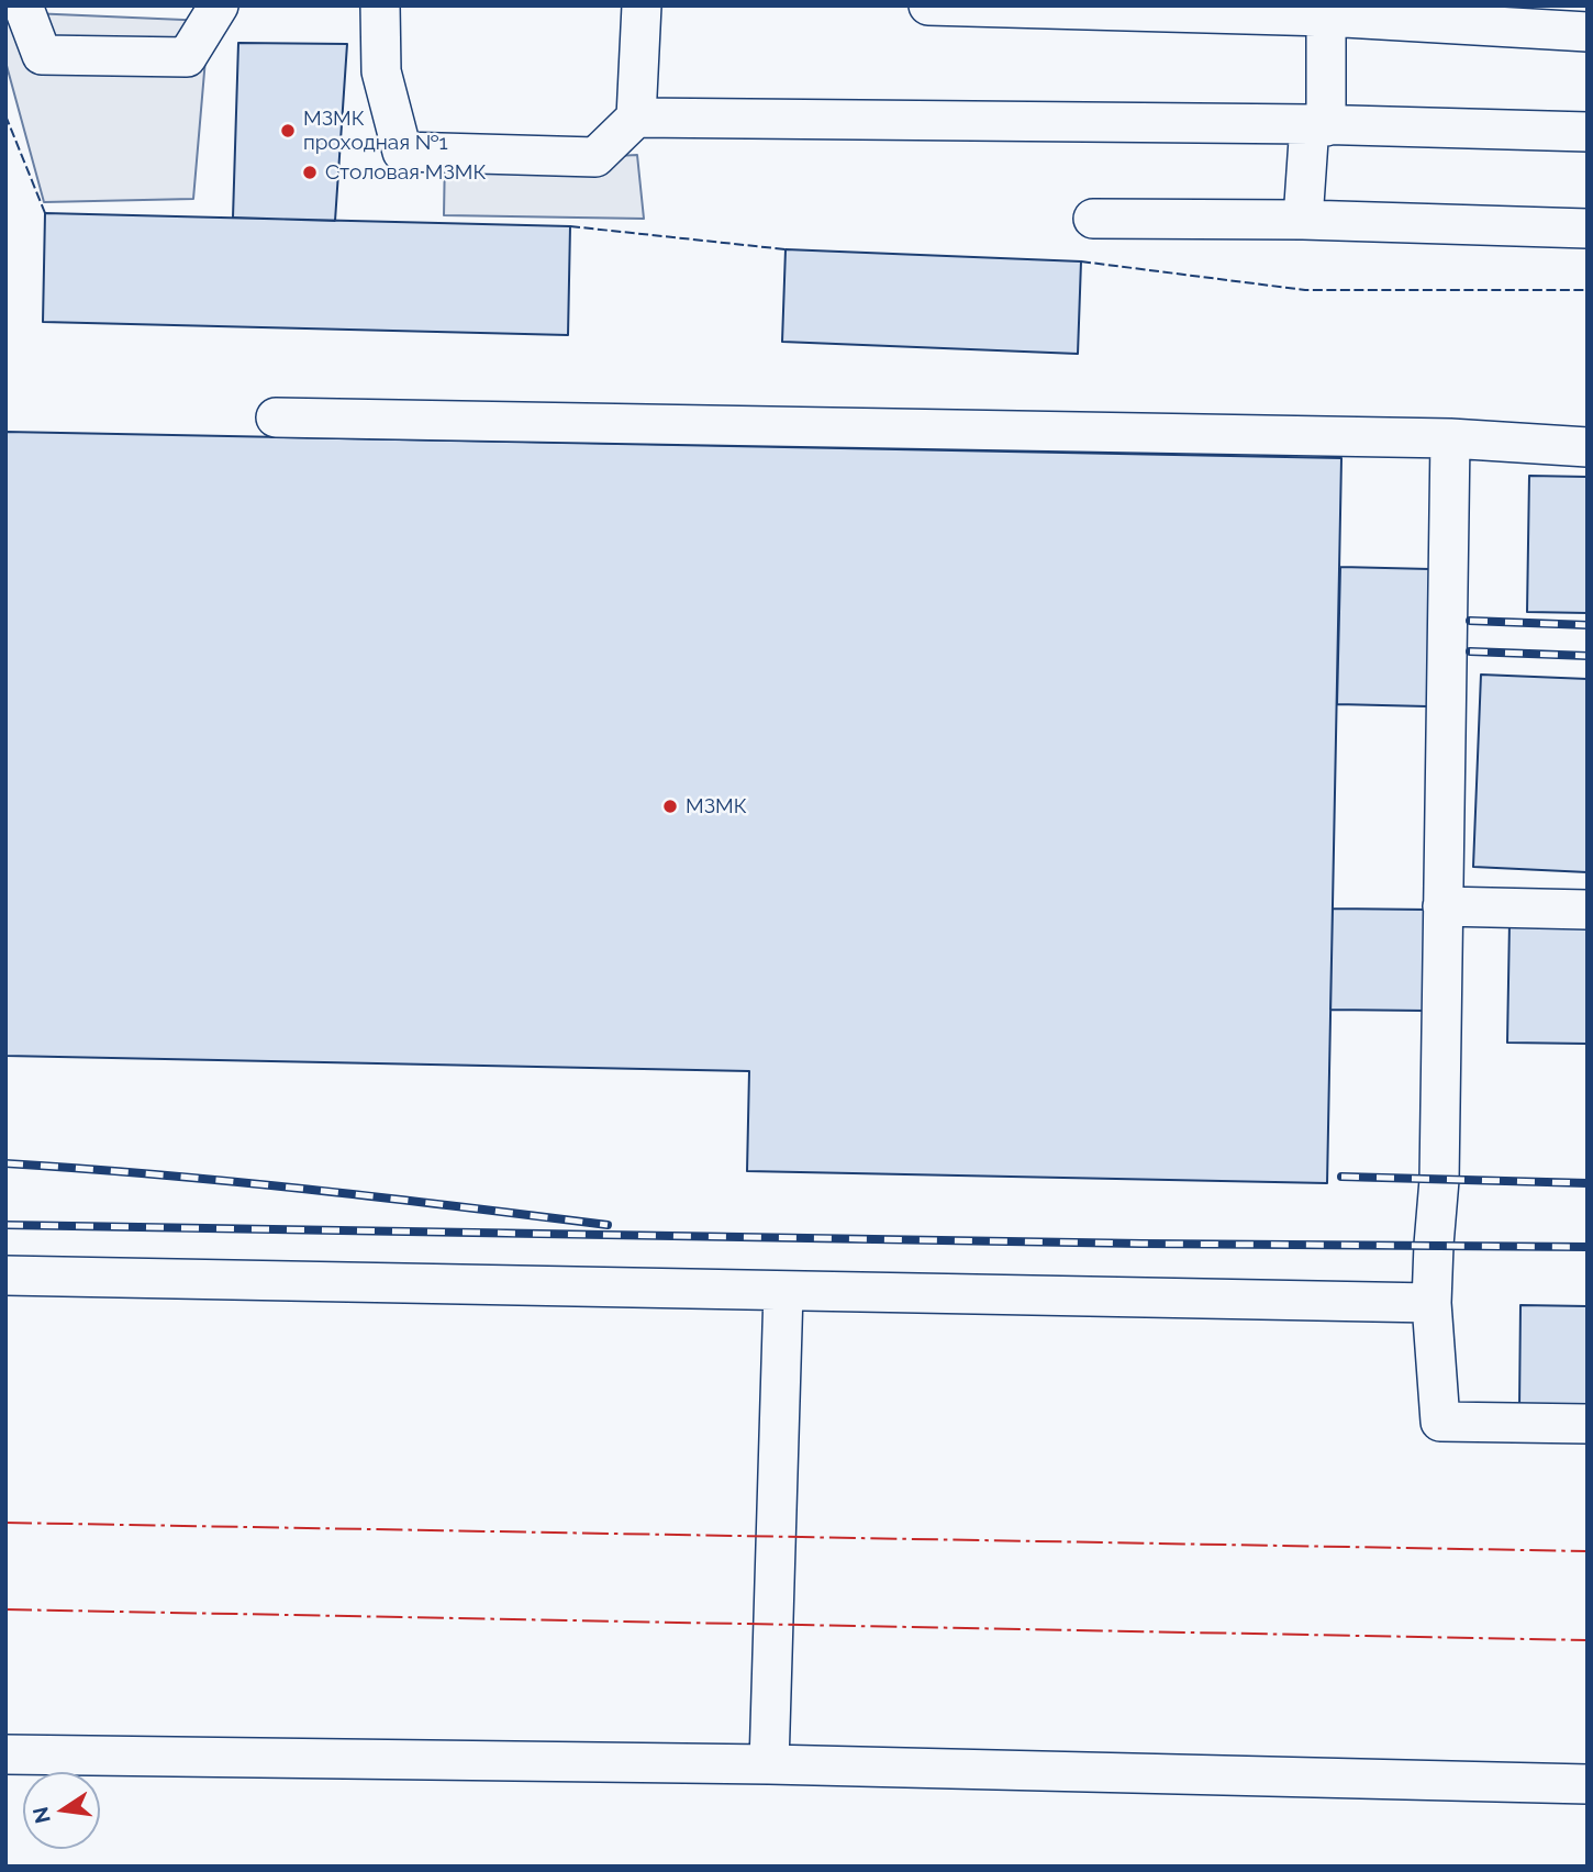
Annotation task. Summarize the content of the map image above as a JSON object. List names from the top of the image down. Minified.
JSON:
{"places":["МЗМК проходная №1","Столовая МЗМК","МЗМК"],"north":"left"}
